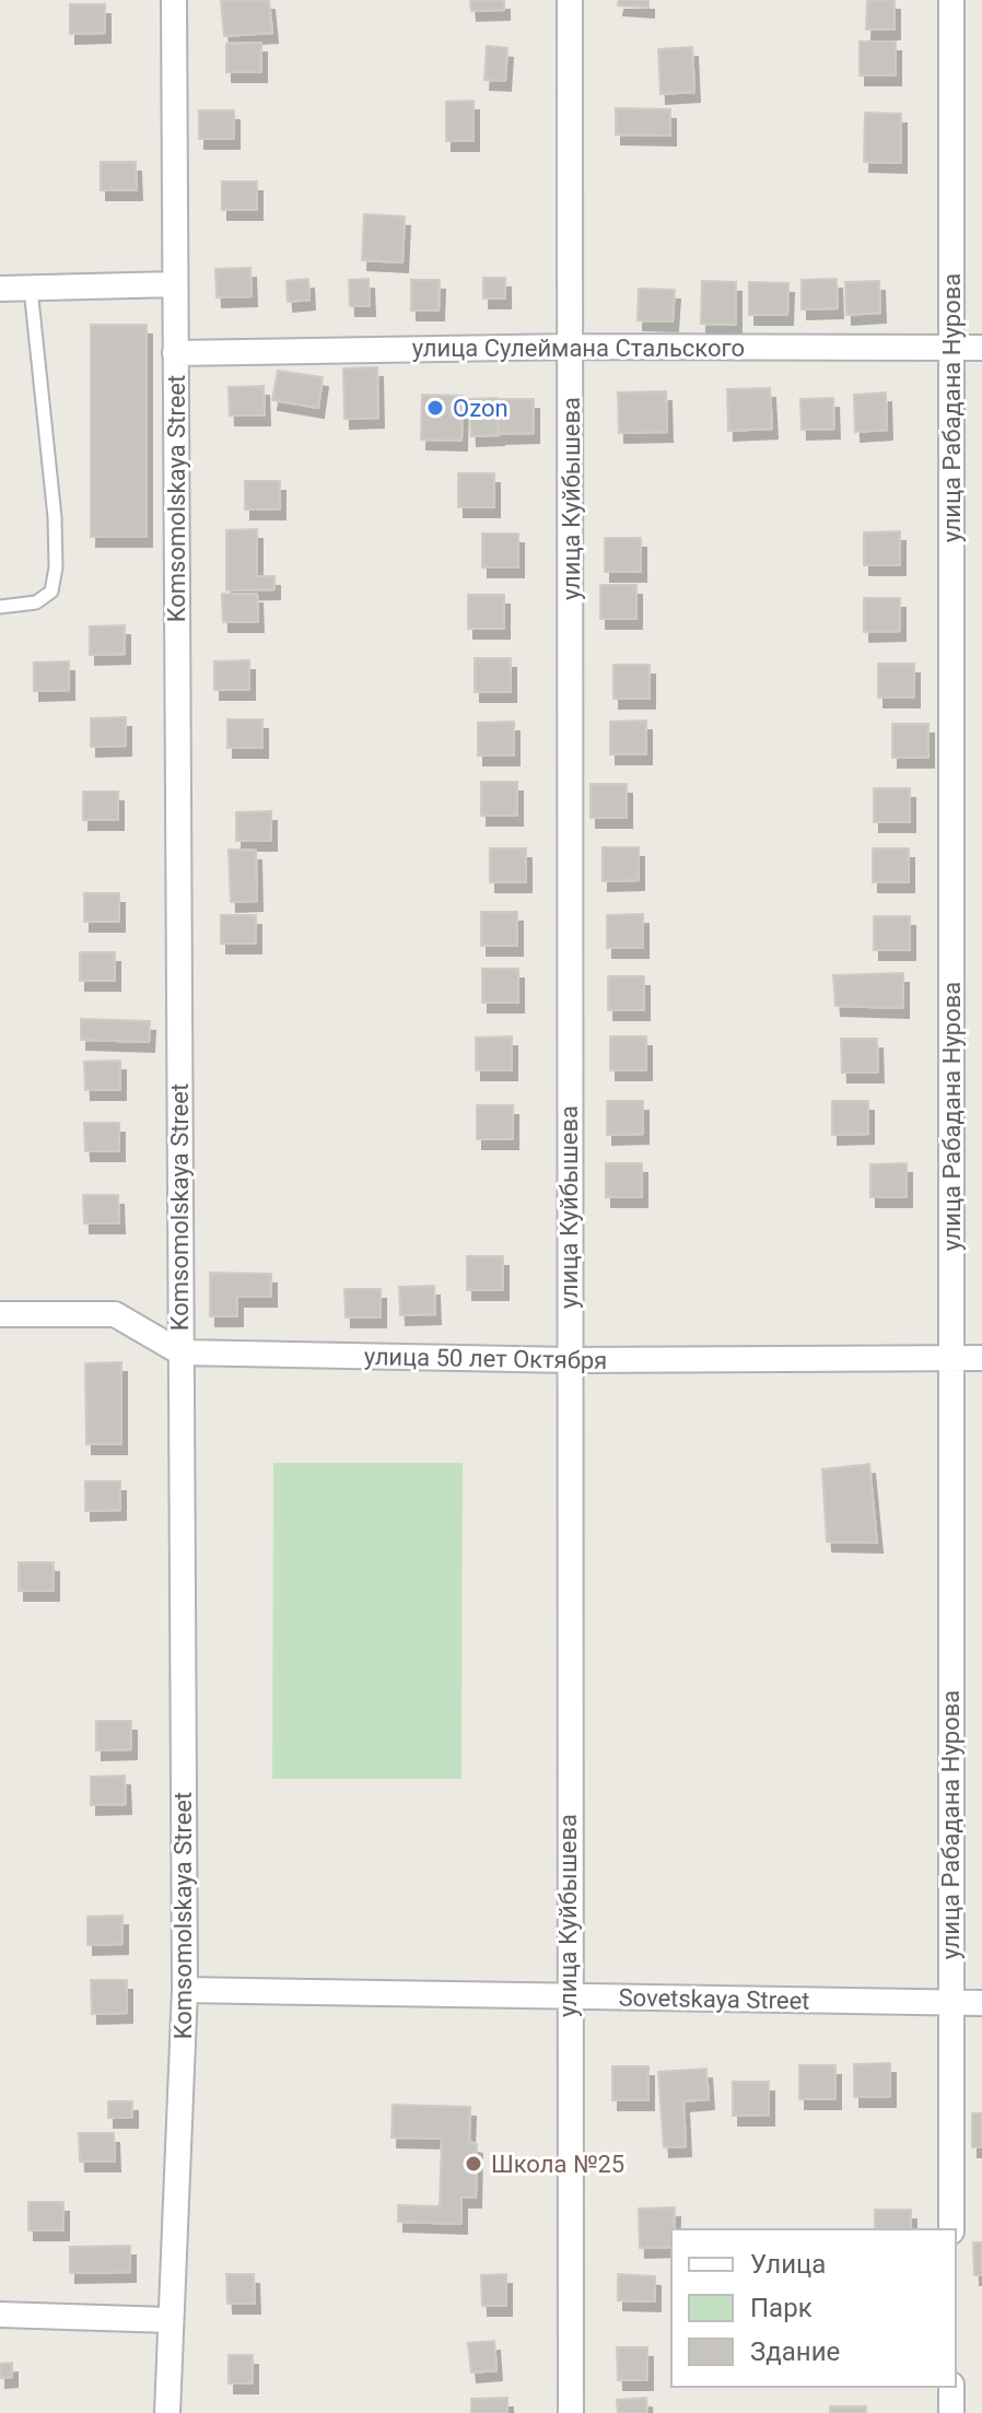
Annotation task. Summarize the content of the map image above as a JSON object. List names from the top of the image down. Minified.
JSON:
{"streets":{"street":["улица Сулеймана Стальского","улица Рабадана Нурова","Komsomolskaya Street","улица Куйбышева","улица 50 лет Октября","Sovetskaya Street"]},"crossings":[["улица Сулеймана Стальского","улица Рабадана Нурова"],["улица Сулеймана Стальского","Komsomolskaya Street"],["улица Сулеймана Стальского","улица Куйбышева"],["улица Рабадана Нурова","улица 50 лет Октября"],["улица Рабадана Нурова","Sovetskaya Street"],["Komsomolskaya Street","улица 50 лет Октября"],["Komsomolskaya Street","Sovetskaya Street"],["улица Куйбышева","улица 50 лет Октября"],["улица Куйбышева","Sovetskaya Street"]],"places":["Ozon","Школа №25"],"legend":["Улица","Парк","Здание"]}
